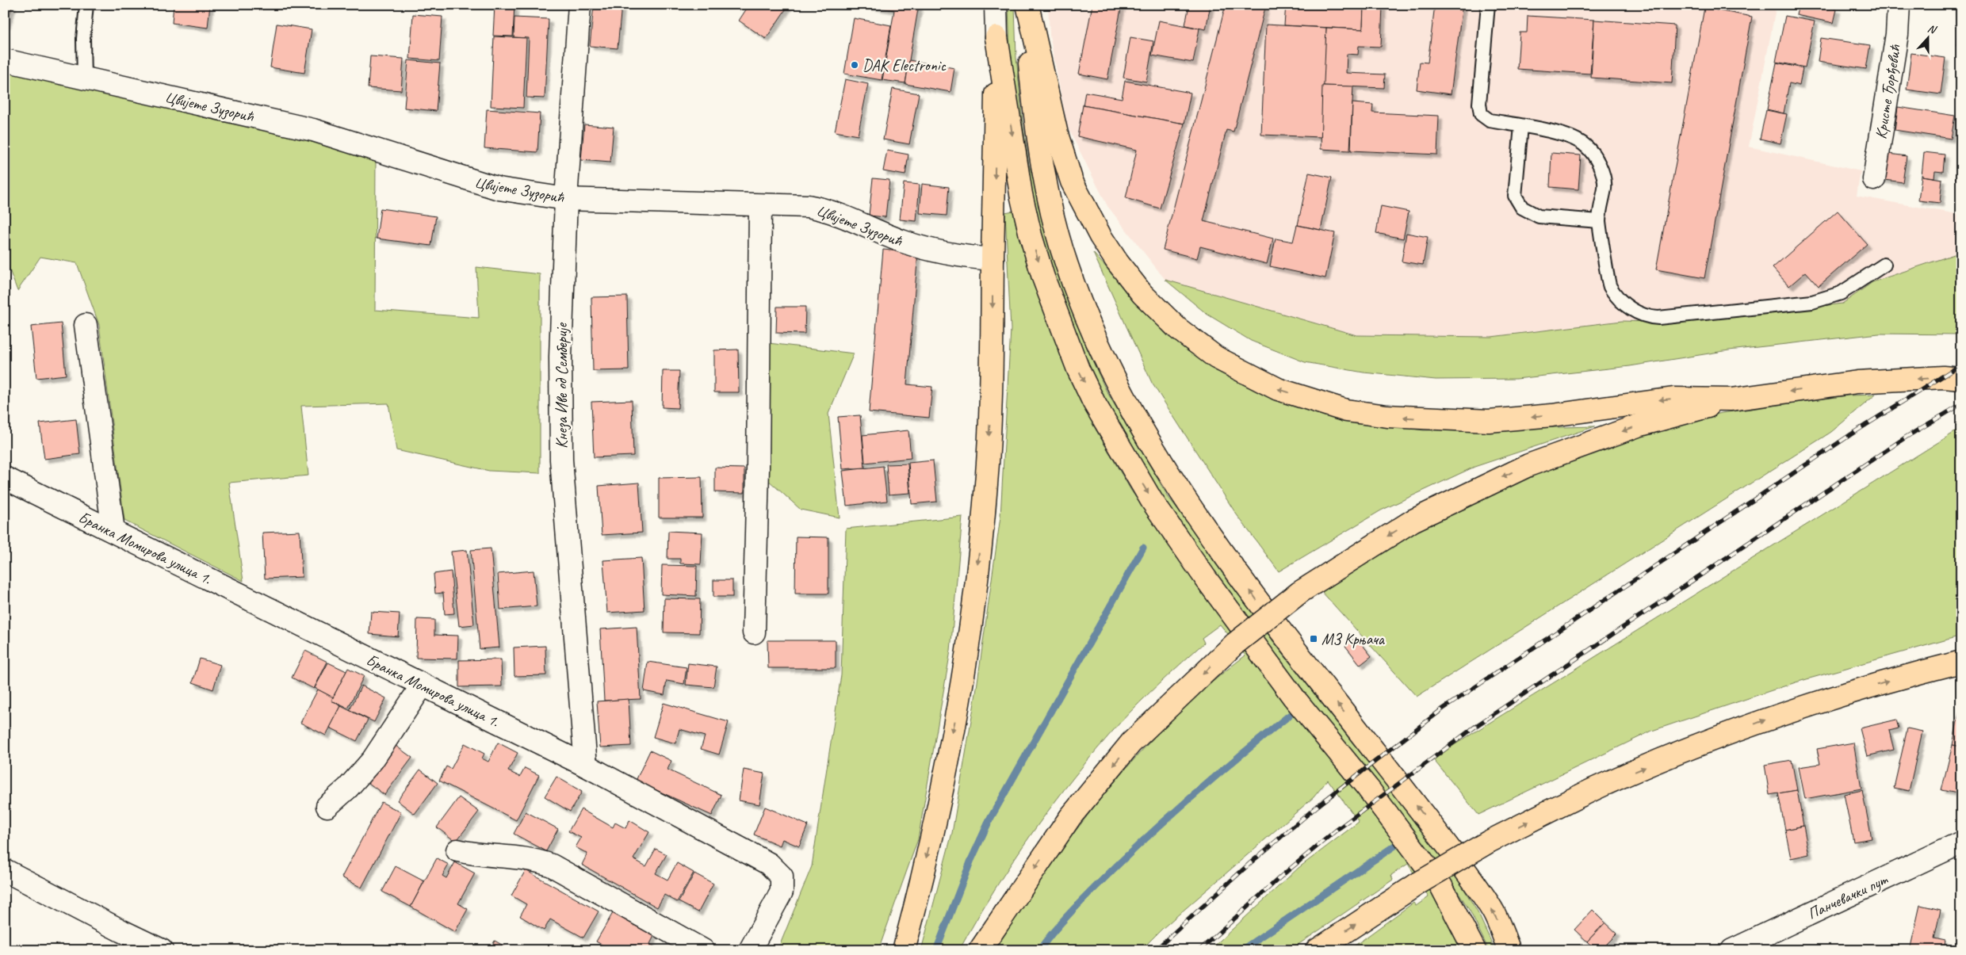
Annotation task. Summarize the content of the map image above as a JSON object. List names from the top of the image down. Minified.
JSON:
{"streets":{"street":["Кристе Ђорђевић","Цвијете Зузорић","Кнеза Иве од Семберије","Бранка Момирова улица 1.","Панчевачки пут"]},"crossings":[["Цвијете Зузорић","Кнеза Иве од Семберије"],["Кнеза Иве од Семберије","Бранка Момирова улица 1."]],"places":{"other":["DAK Electronic"],"transit":["МЗ Крњача"]},"north":"top"}
